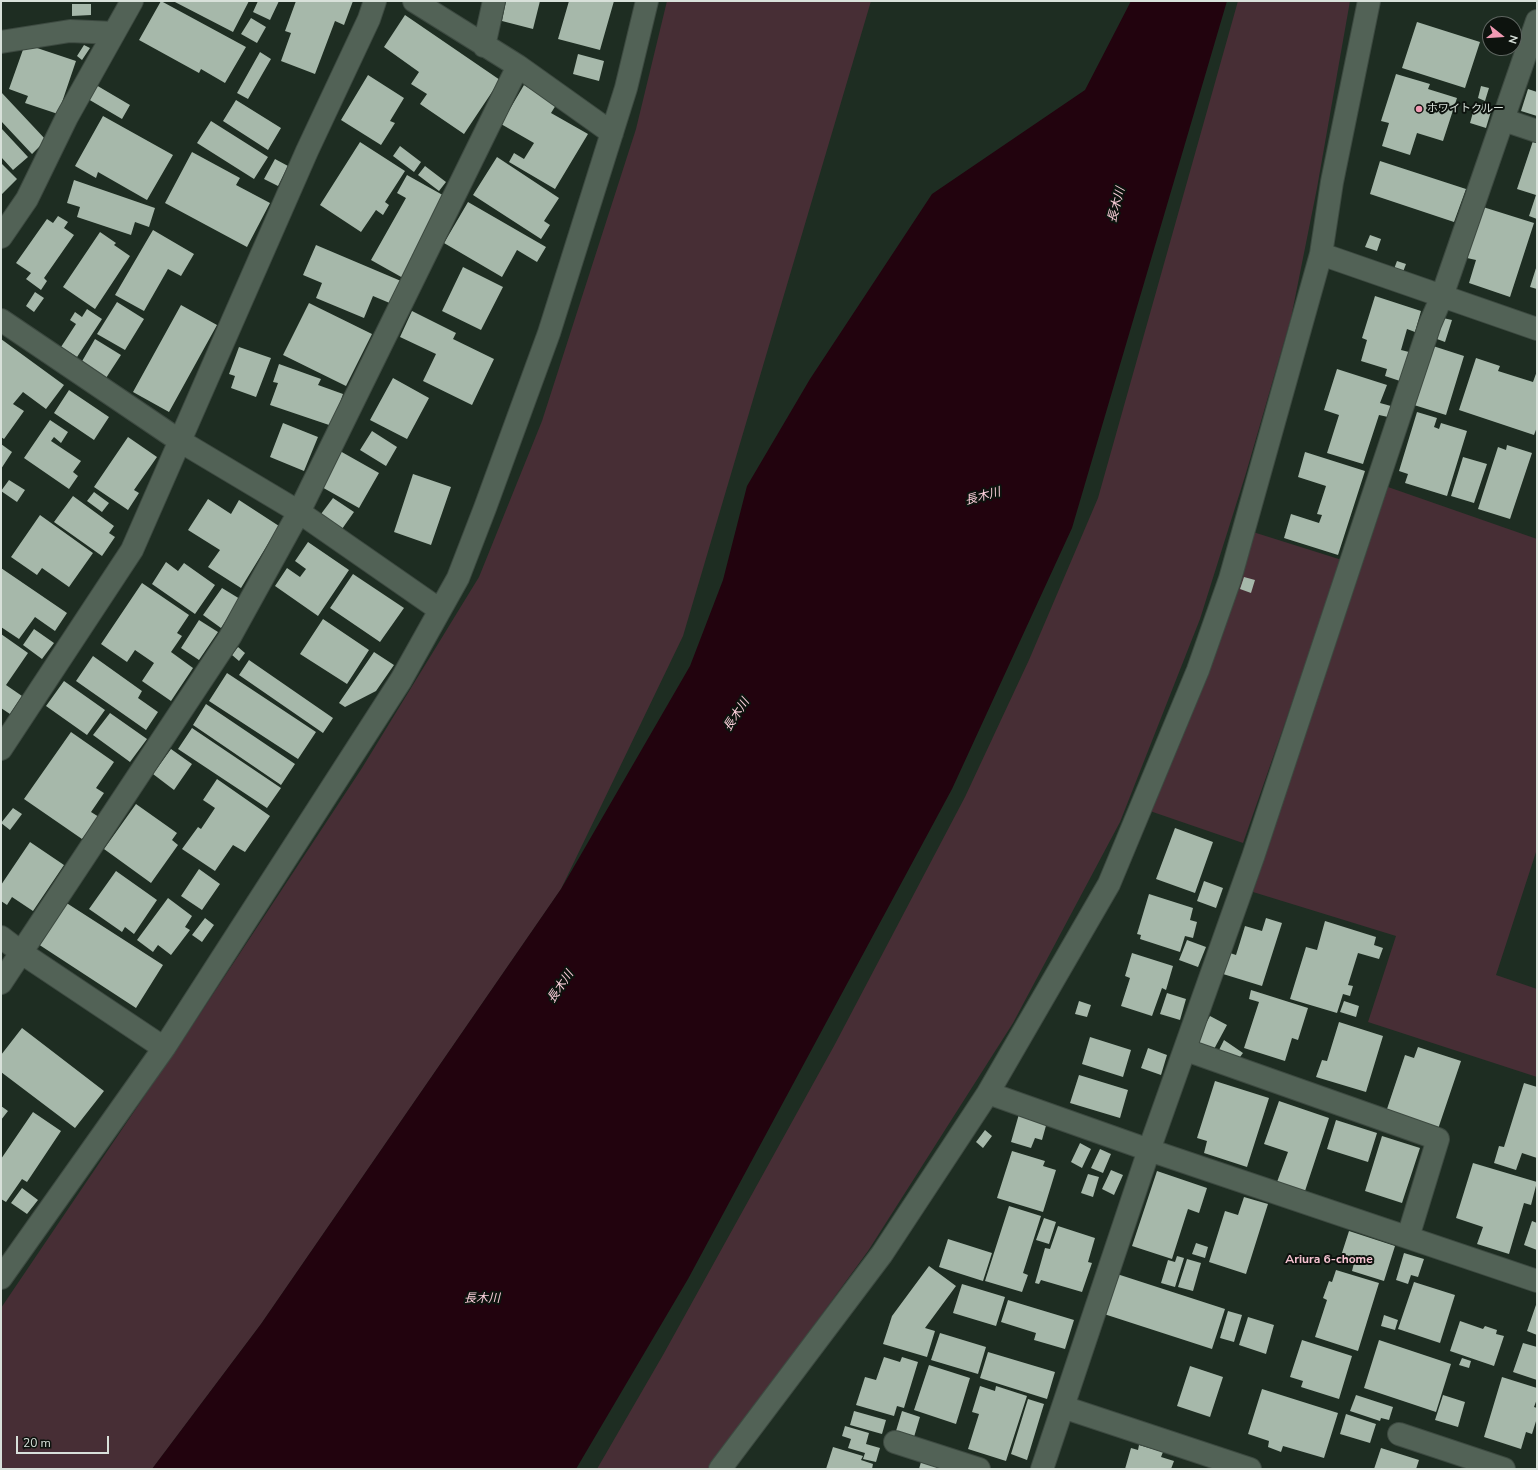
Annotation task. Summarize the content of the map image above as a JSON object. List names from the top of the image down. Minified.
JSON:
{"districts":["Ariura 6-chome"],"water":["長木川"],"places":["ホワイトクルー"],"scale_bar":"20 m","north":"right"}
